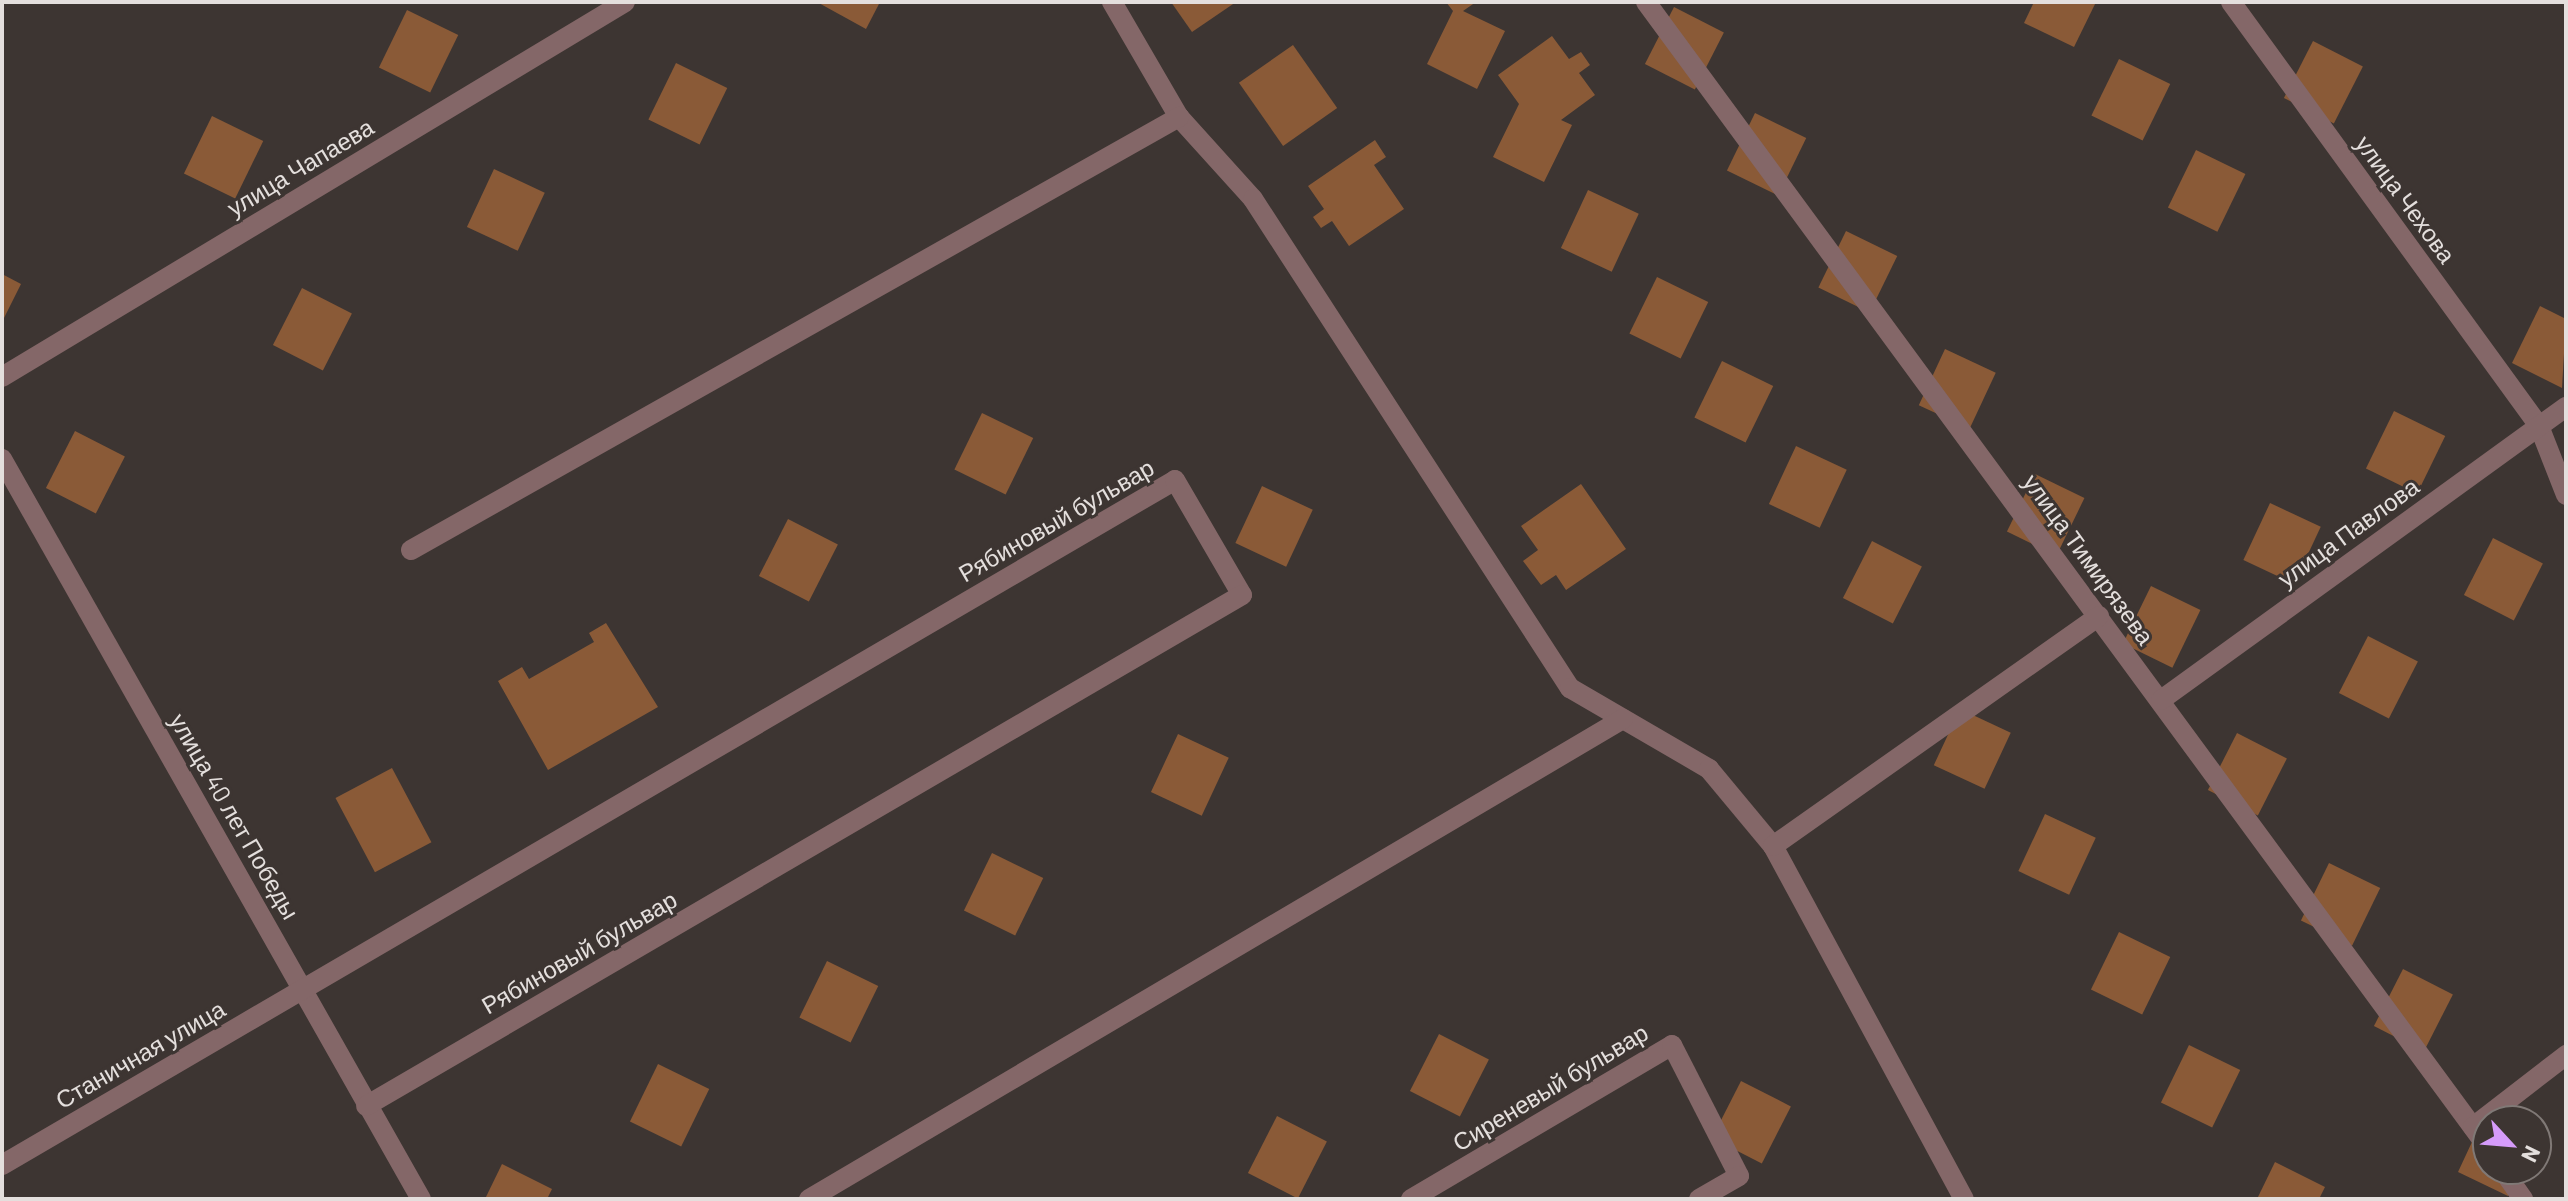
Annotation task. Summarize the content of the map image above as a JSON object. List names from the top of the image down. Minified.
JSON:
{"streets":{"street":["улица Чапаева","улица Чехова","Рябиновый бульвар","улица Павлова","улица Тимирязева","улица 40 лет Победы","Станичная улица","Сиреневый бульвар"]},"crossings":[["улица Чехова","улица Павлова"],["Рябиновый бульвар","улица 40 лет Победы"],["Рябиновый бульвар","Станичная улица"],["улица Павлова","улица Тимирязева"],["улица 40 лет Победы","Станичная улица"]],"north":"bottom right"}
